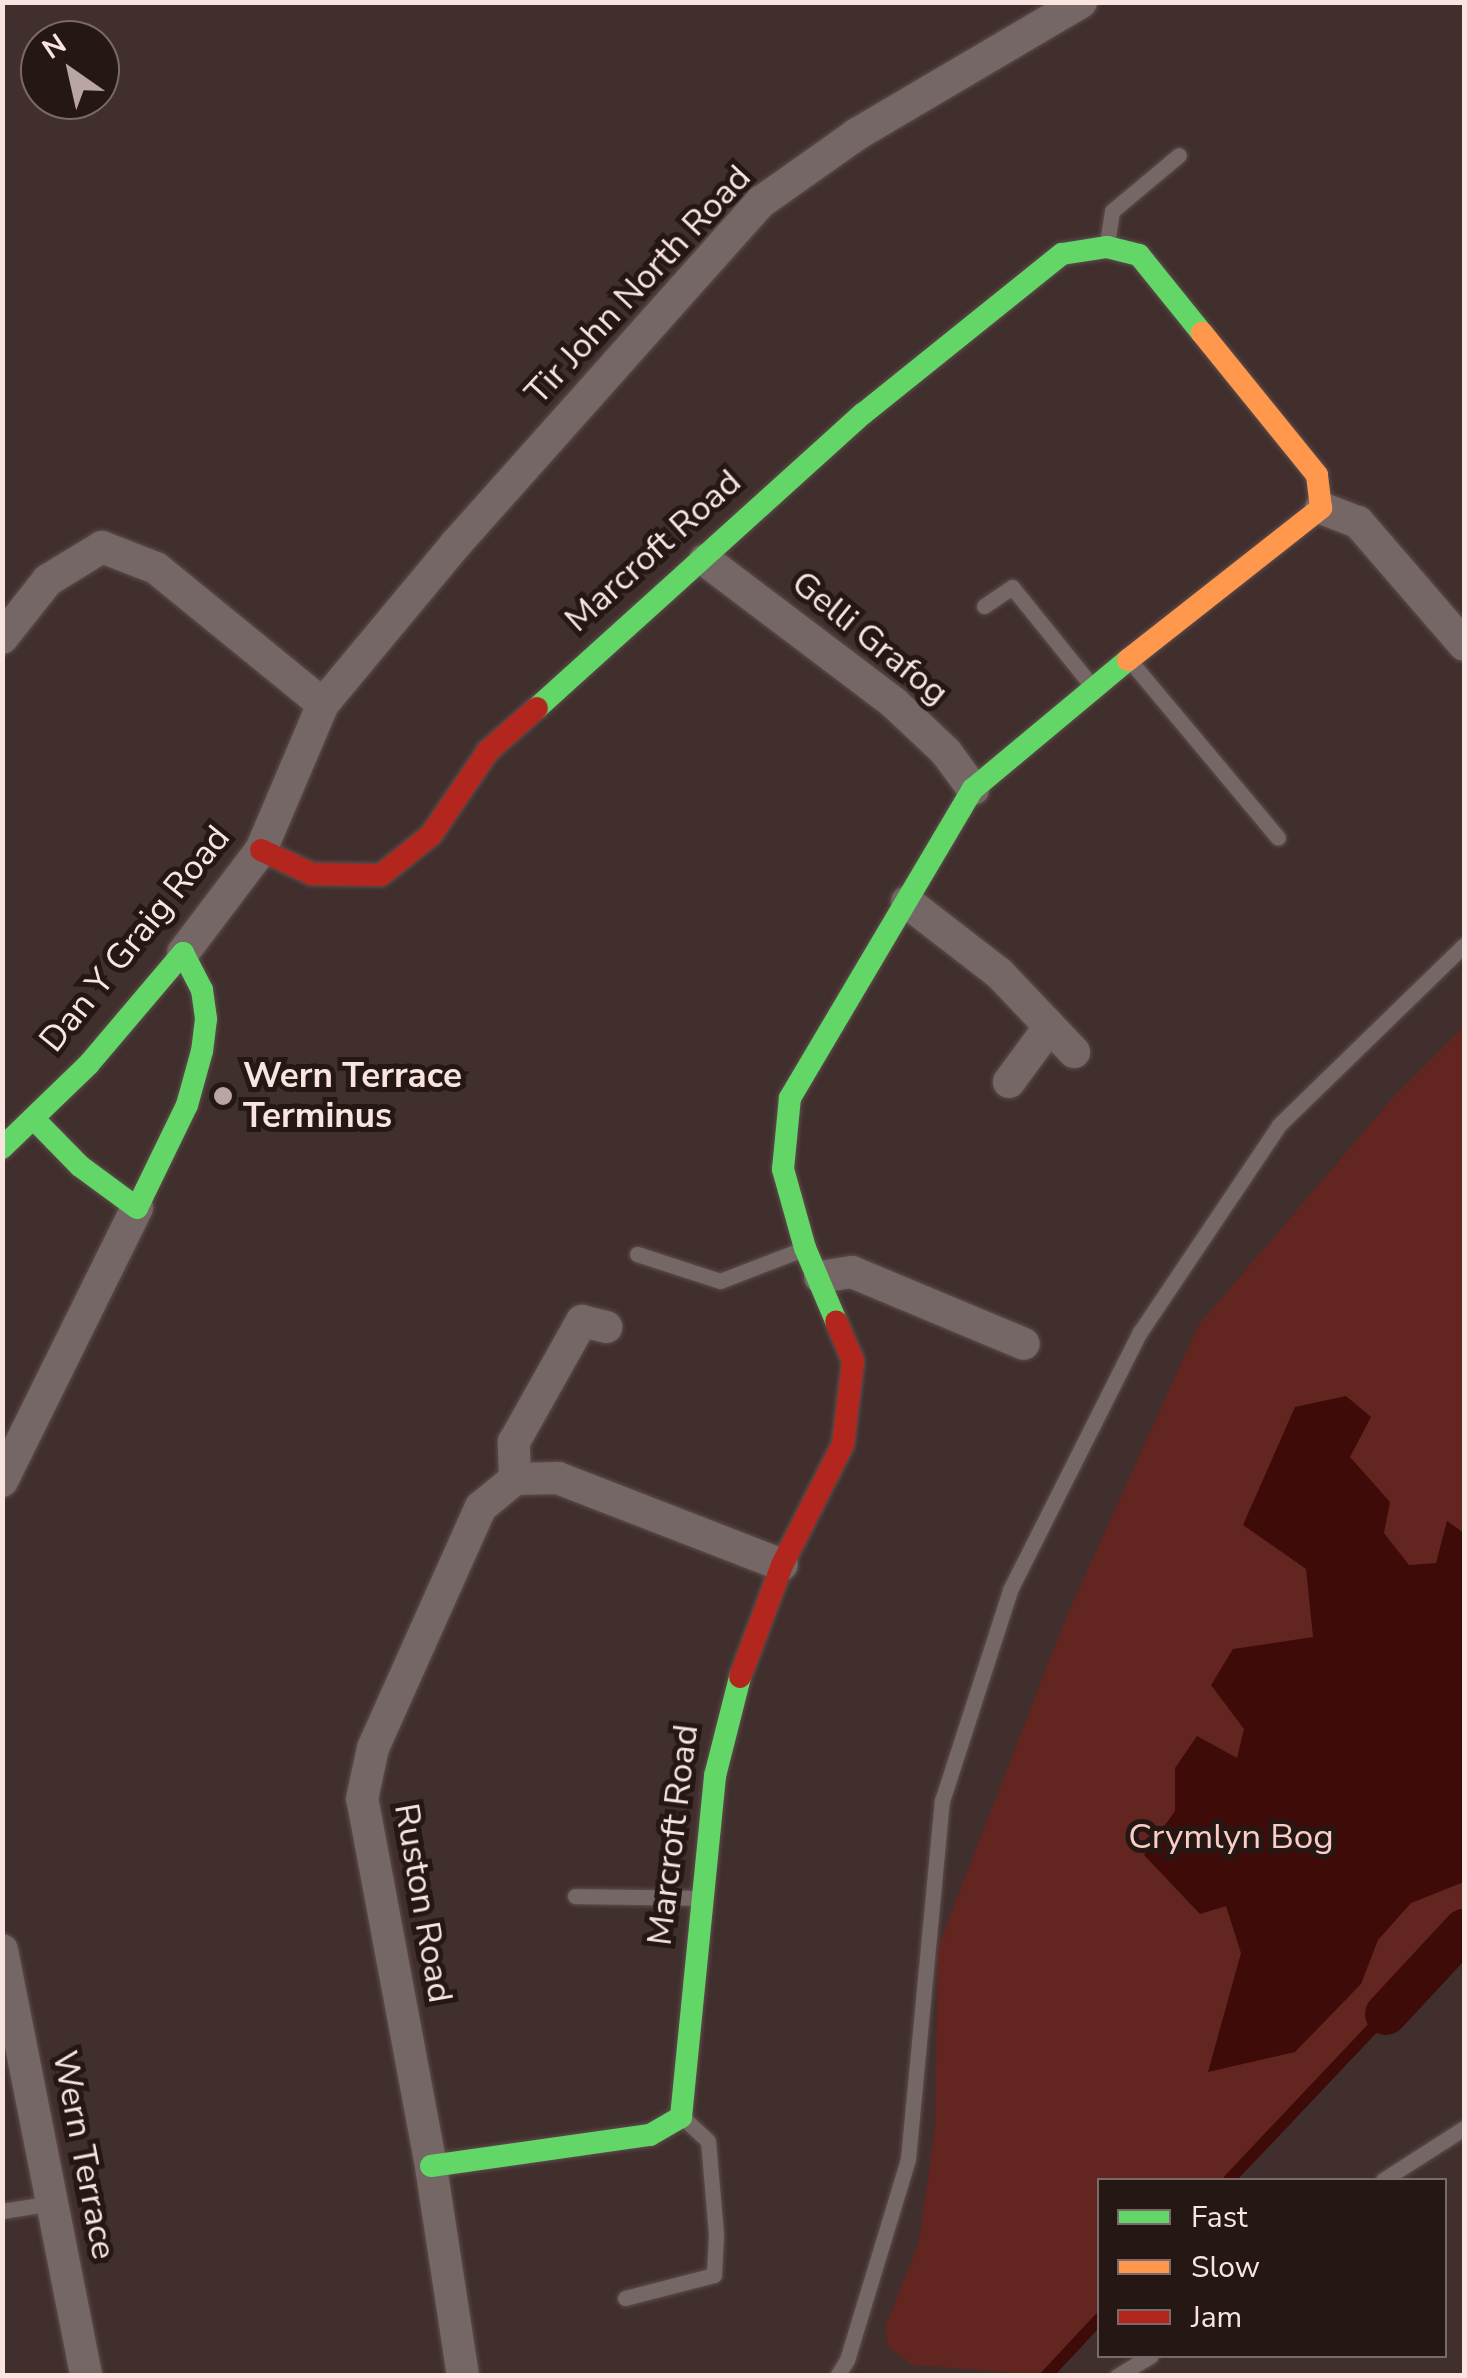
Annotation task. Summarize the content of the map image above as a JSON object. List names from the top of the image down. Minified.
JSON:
{"streets":{"street":["Tir John North Road","Marcroft Road","Gelli Grafog","Dan Y Graig Road","Ruston Road","Wern Terrace"]},"crossings":[["Tir John North Road","Dan Y Graig Road"],["Marcroft Road","Gelli Grafog"],["Marcroft Road","Dan Y Graig Road"]],"parks":["Crymlyn Bog"],"places":["Wern Terrace Terminus"],"legend":["Fast","Slow","Jam"],"north":"top left"}
